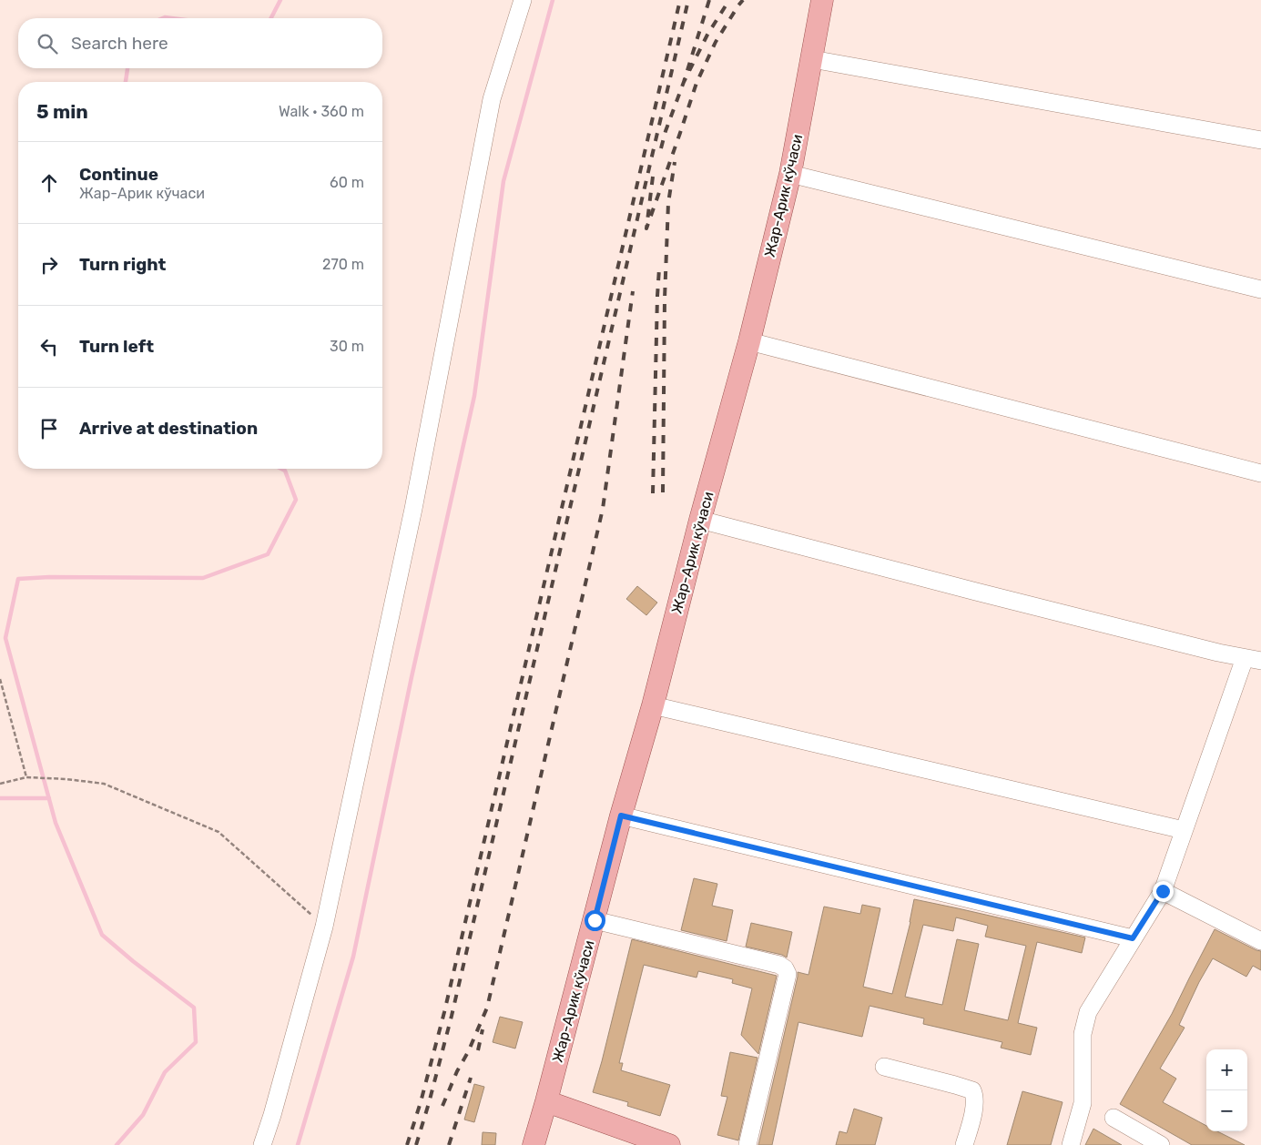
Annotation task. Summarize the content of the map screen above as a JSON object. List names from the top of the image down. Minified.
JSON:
{"streets":{"main road":["Жар-Арик кўчаси"]},"page":{"search":"Search here","heading":["5 min","Walk · 360 m"],"list":[["Continue","Жар-Арик кўчаси","60 m"],["Turn right","270 m"],["Turn left","30 m"],"Arrive at destination"],"map_buttons":["+","−"]}}
